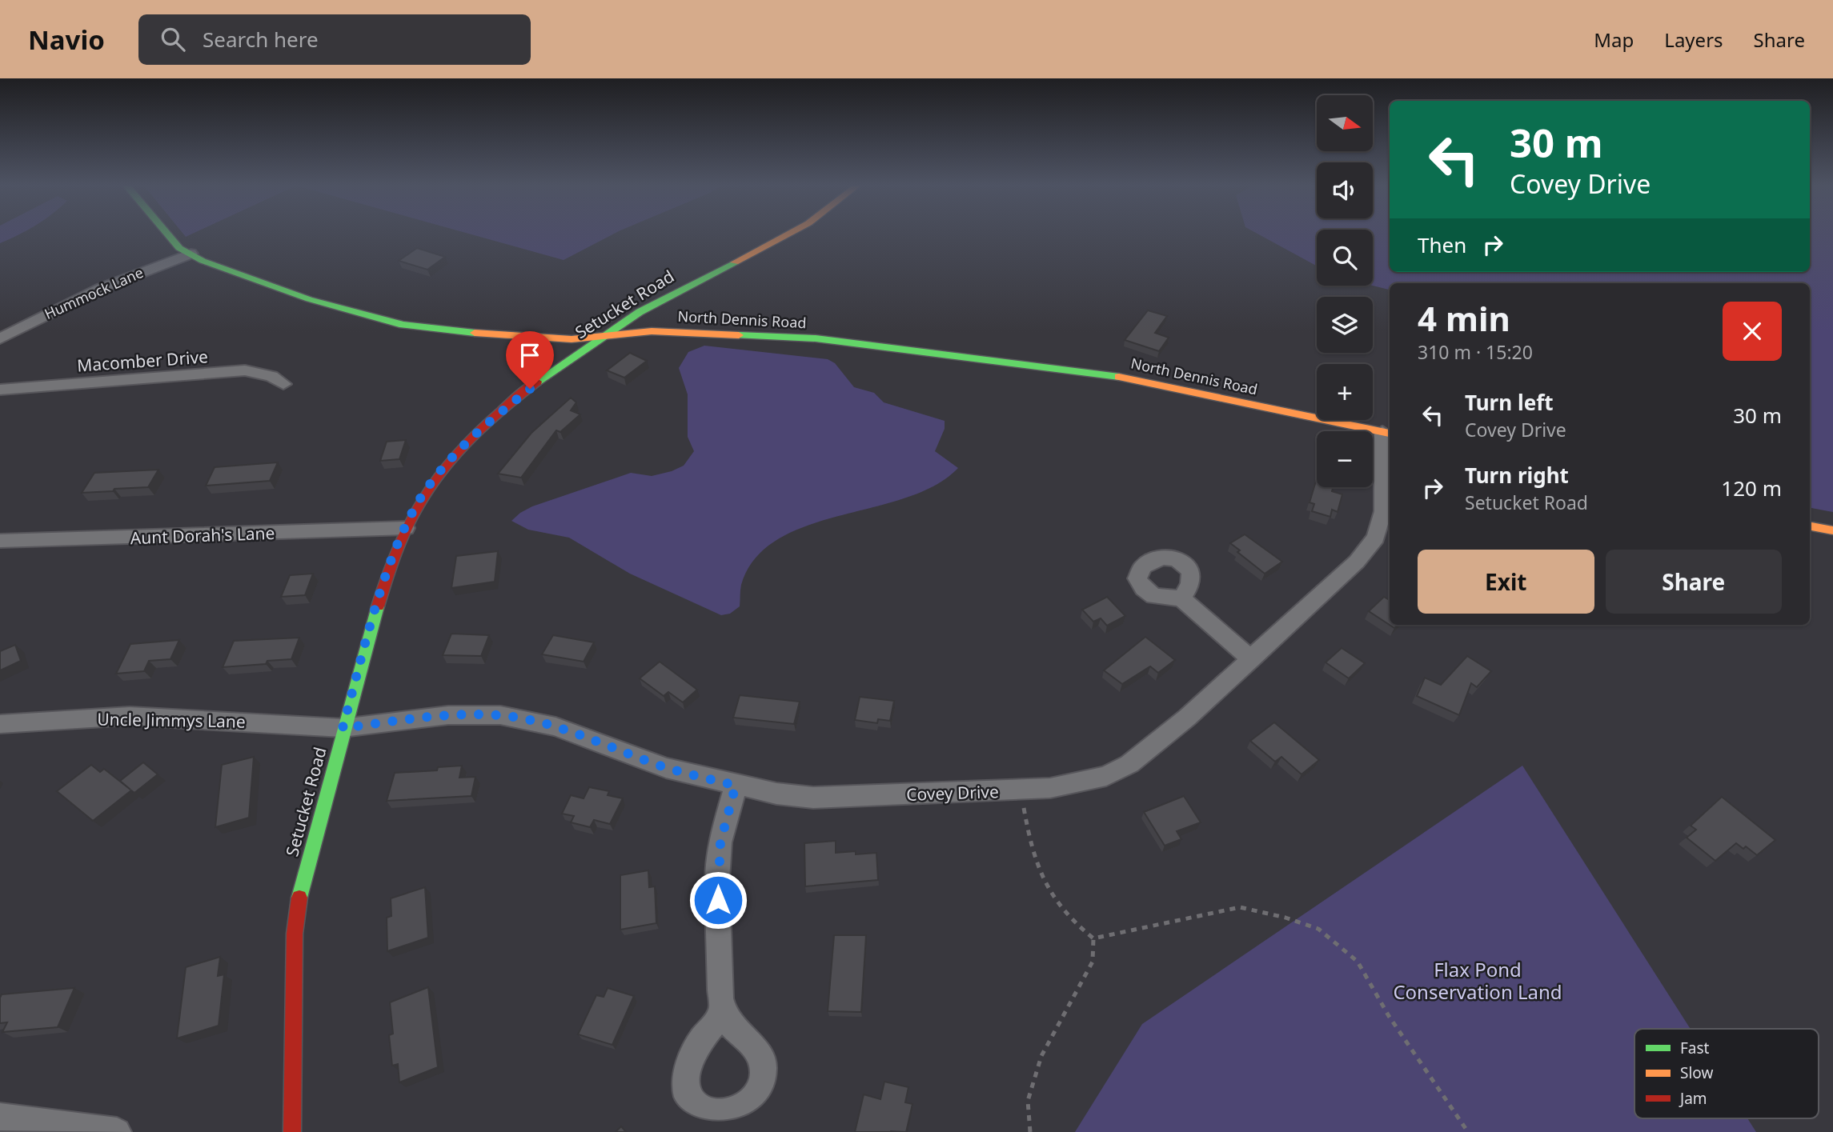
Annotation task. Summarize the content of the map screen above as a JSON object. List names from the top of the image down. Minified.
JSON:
{"streets":{"main road":["Setucket Road","North Dennis Road"],"street":["Hummock Lane","Macomber Drive","Aunt Dorah's Lane","Uncle Jimmys Lane","Covey Drive"]},"crossings":[["Hummock Lane","North Dennis Road"],["Setucket Road","North Dennis Road"],["Setucket Road","Aunt Dorah's Lane"],["Setucket Road","Uncle Jimmys Lane"],["Setucket Road","Covey Drive"],["North Dennis Road","Covey Drive"],["Uncle Jimmys Lane","Covey Drive"]],"parks":["Flax Pond Conservation Land"],"legend":["Fast","Slow","Jam"],"north":"right","page":{"header":"Navio","search":"Search here","nav":["Map","Layers","Share"],"map_buttons":["+","−"],"turn":["30 m","Covey Drive"],"then":"Then","heading":["4 min","310 m · 15:20"],"list":[{"name":"Turn left","note":"Covey Drive","value":"30 m"},{"name":"Turn right","note":"Setucket Road","value":"120 m"}],"buttons":["Exit","Share"]}}
